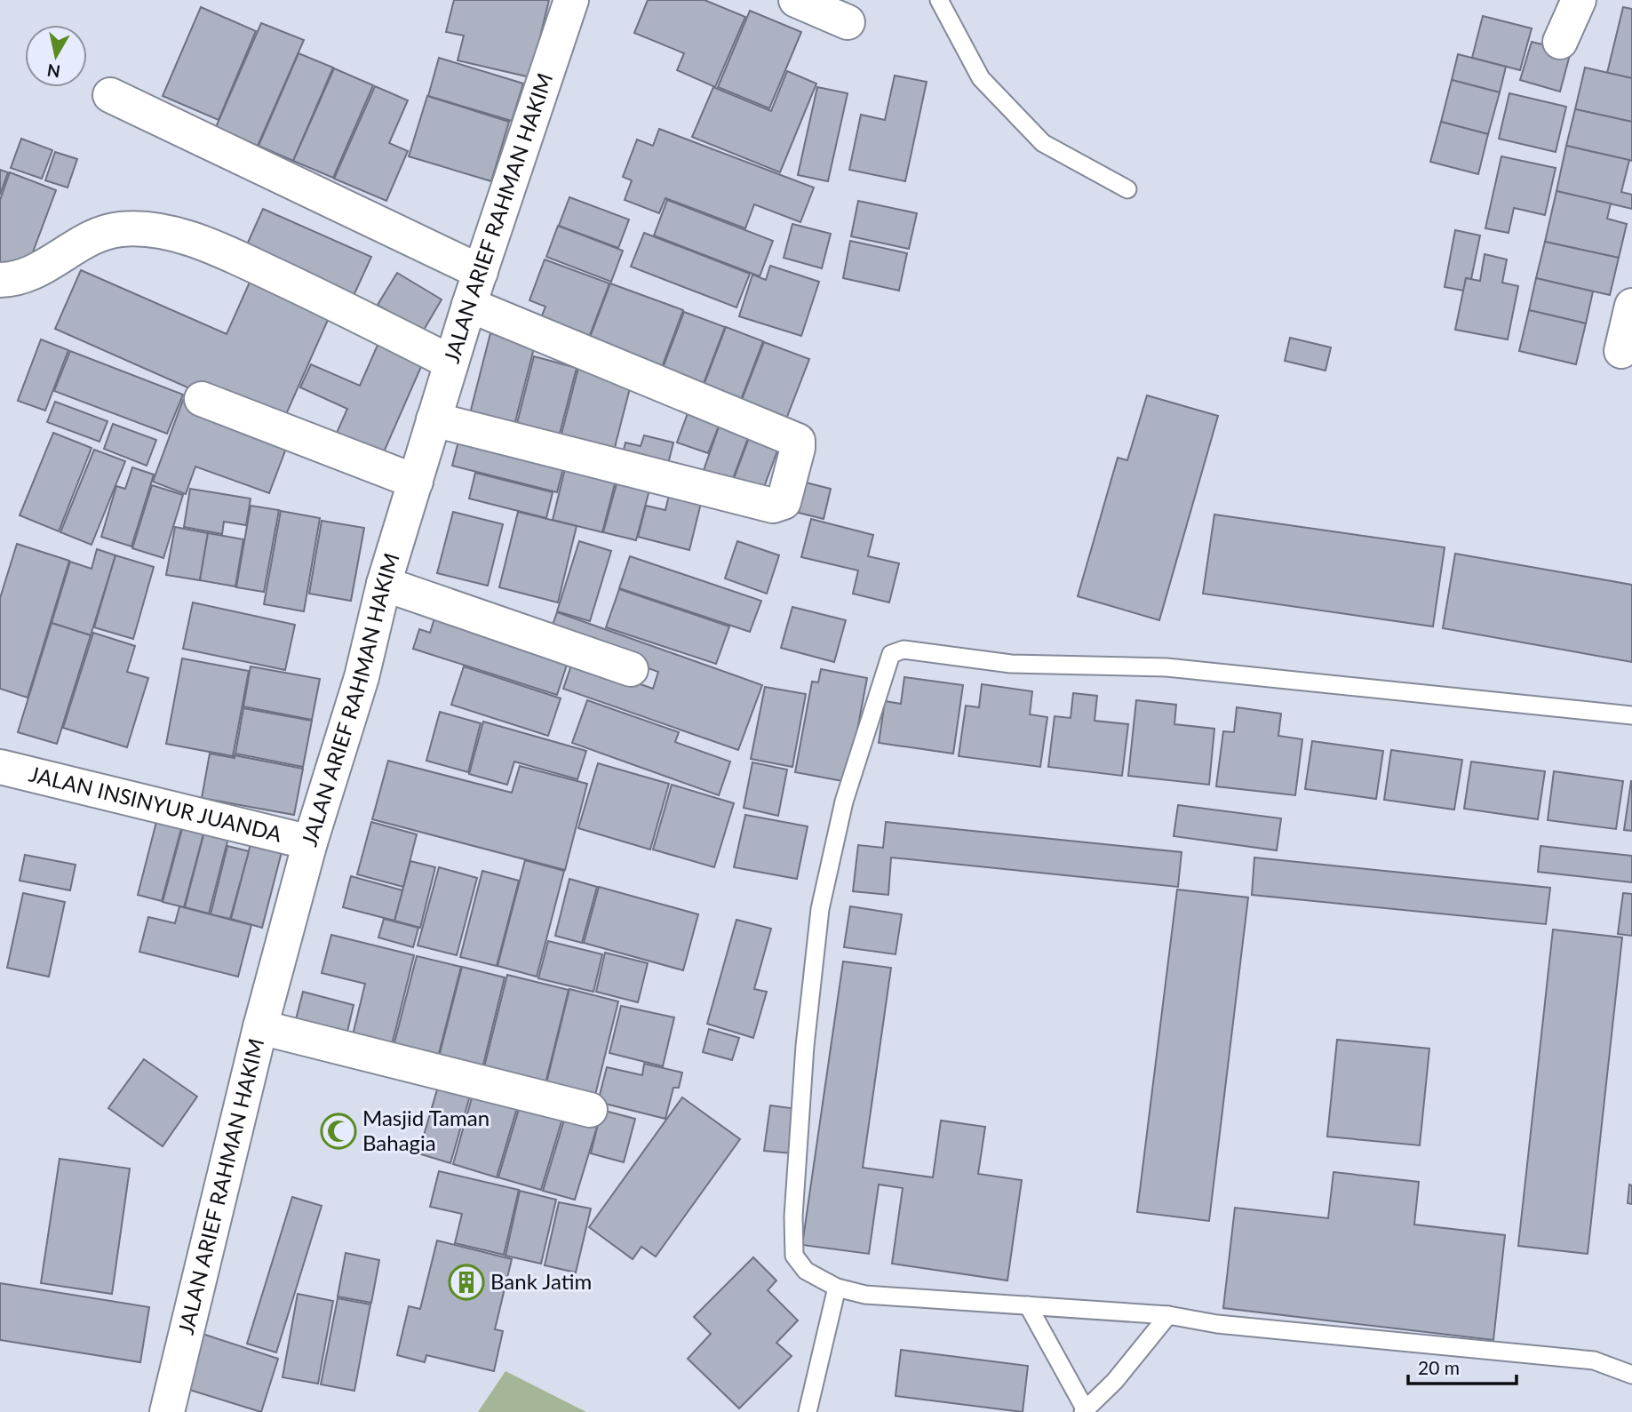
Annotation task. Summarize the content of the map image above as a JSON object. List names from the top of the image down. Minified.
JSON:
{"streets":{"street":["JALAN ARIEF RAHMAN HAKIM","JALAN INSINYUR JUANDA"]},"crossings":[["JALAN ARIEF RAHMAN HAKIM","JALAN INSINYUR JUANDA"]],"places":{"mosque":["Masjid Taman Bahagia"],"building":["Bank Jatim"]},"scale_bar":"20 m","north":"bottom"}
